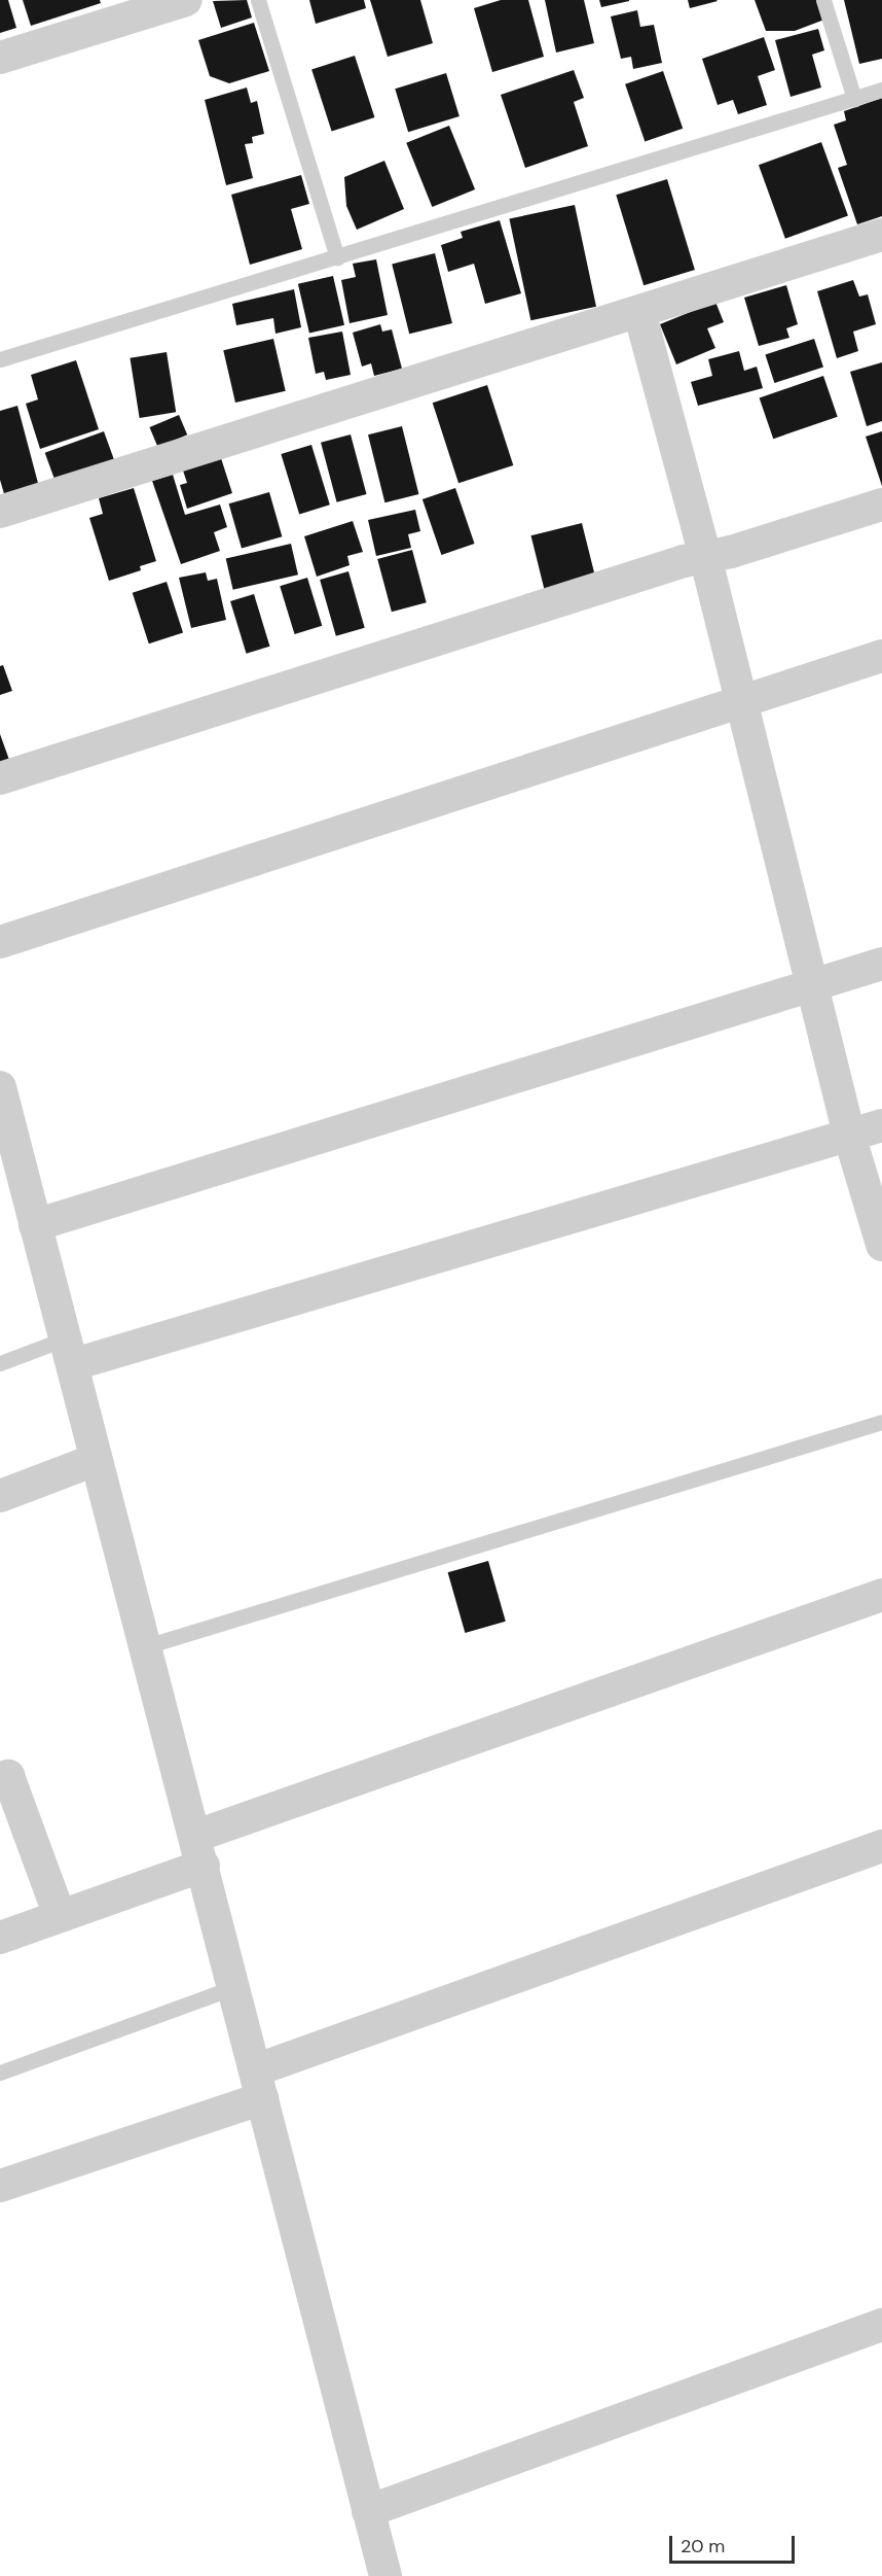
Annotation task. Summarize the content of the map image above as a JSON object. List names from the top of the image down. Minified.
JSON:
{"scale_bar":"20 m"}
